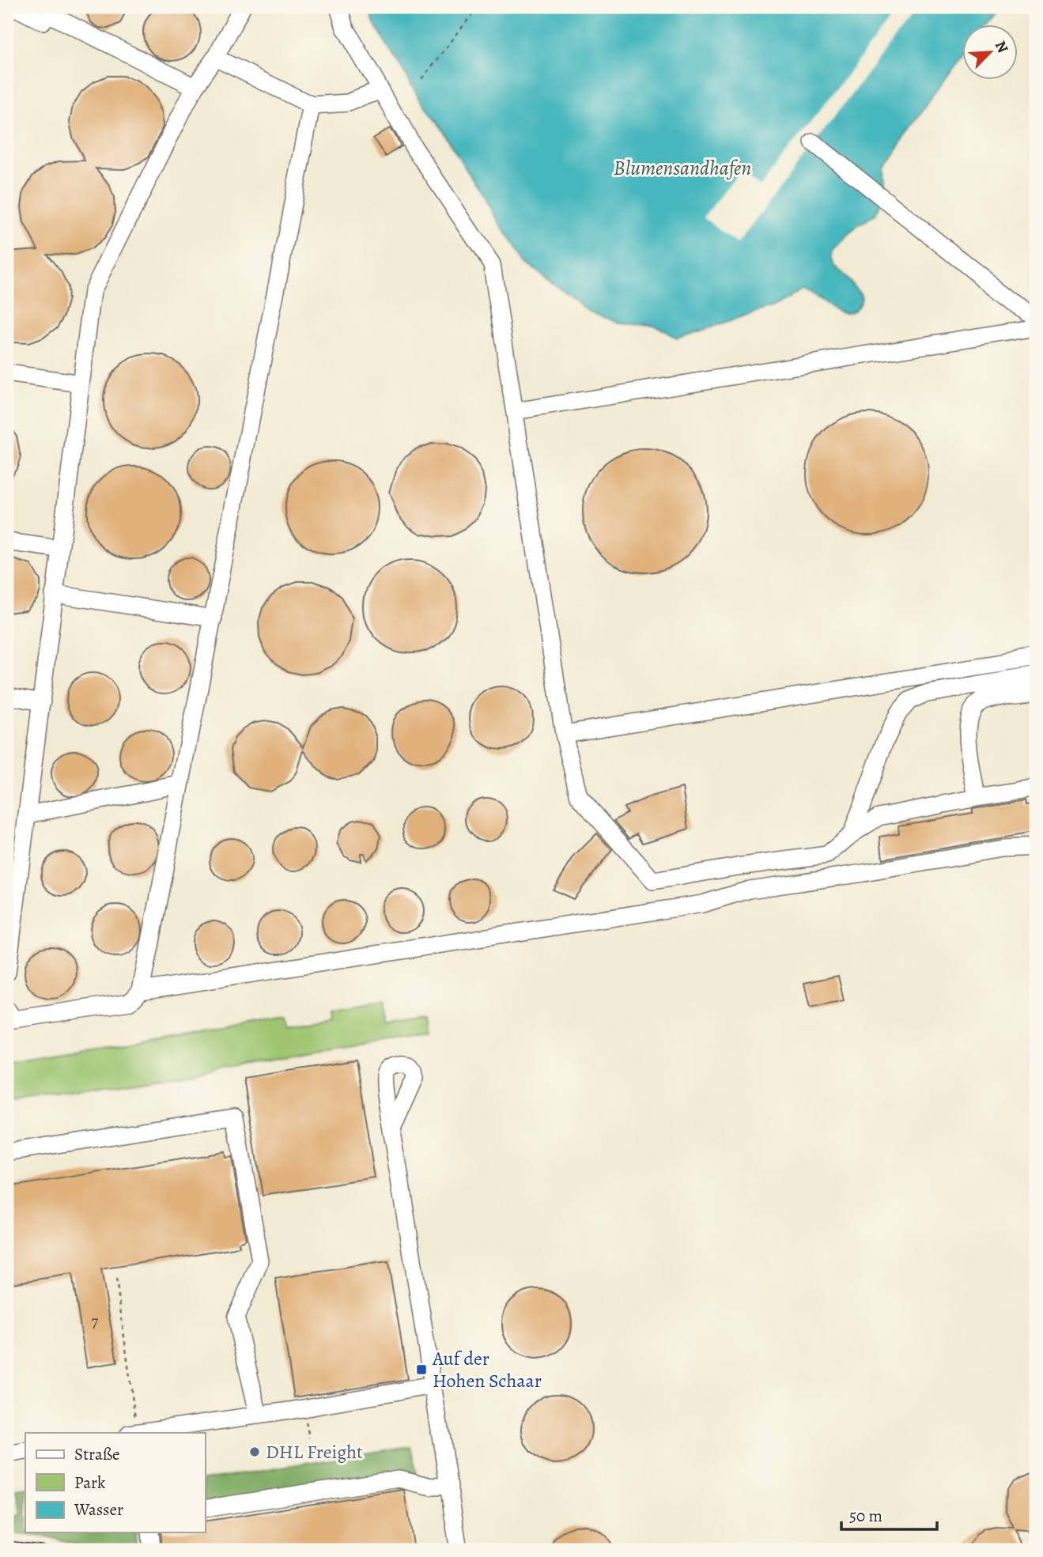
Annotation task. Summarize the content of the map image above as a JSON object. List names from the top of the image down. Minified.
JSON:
{"water":["Blumensandhafen"],"places":{"transit":["Auf der Hohen Schaar"],"other":["DHL Freight"]},"house_numbers":["7"],"legend":["Straße","Park","Wasser"],"scale_bar":"50 m","north":"top right"}
